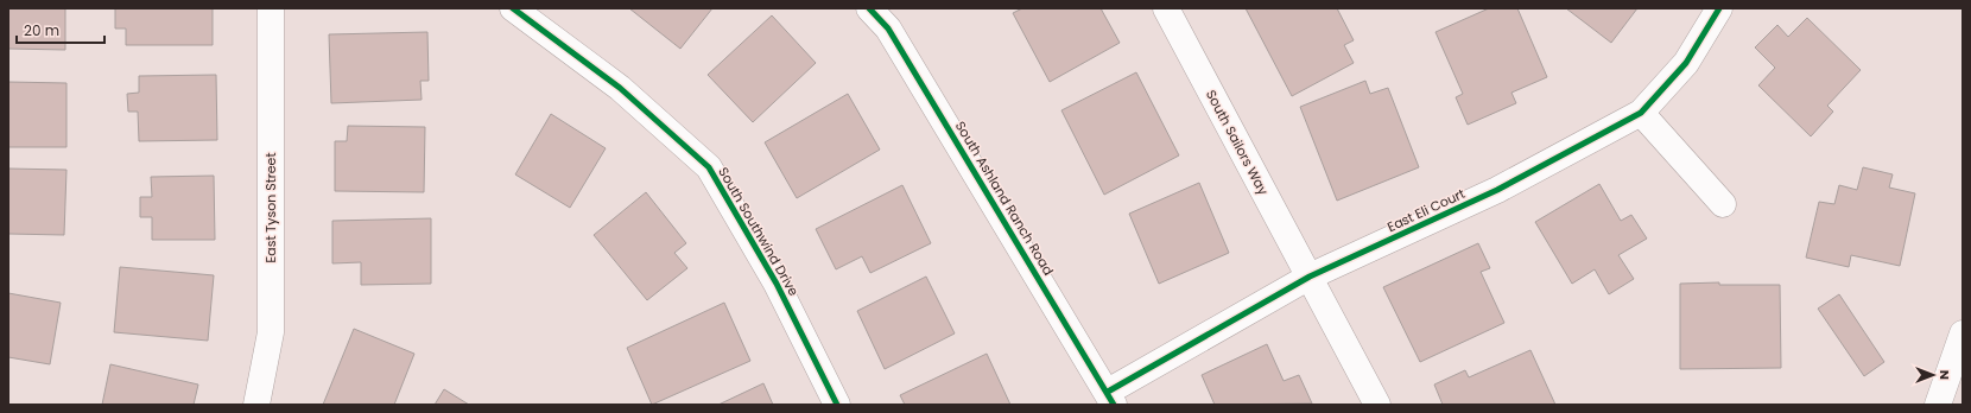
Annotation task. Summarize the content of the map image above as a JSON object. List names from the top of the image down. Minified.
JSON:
{"streets":{"street":["South Sailors Way","South Ashland Ranch Road","East Tyson Street","East Eli Court","South Southwind Drive"]},"crossings":[["South Sailors Way","East Eli Court"],["South Ashland Ranch Road","East Eli Court"]],"scale_bar":"20 m","north":"right"}
